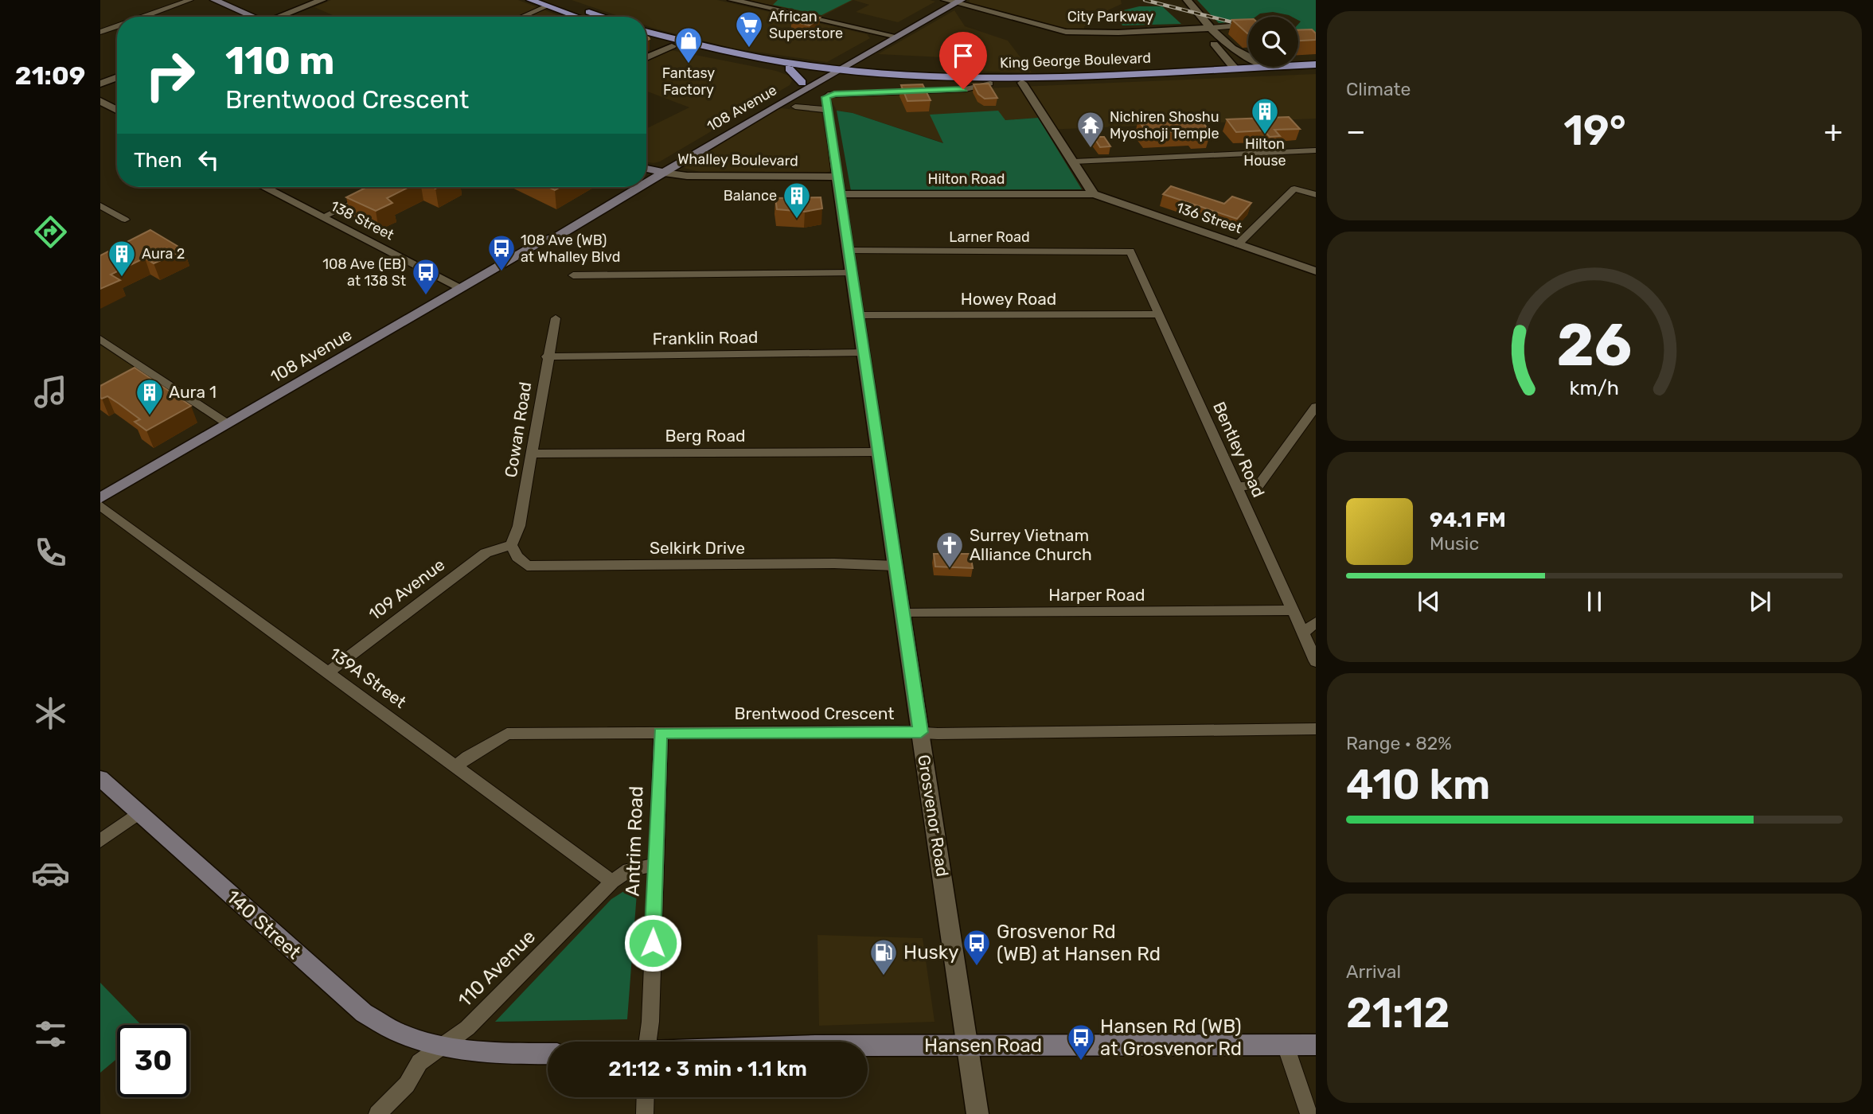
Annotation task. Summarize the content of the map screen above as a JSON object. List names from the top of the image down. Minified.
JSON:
{"streets":{"main road":["King George Boulevard","108 Avenue","Whalley Boulevard","140 Street","Hansen Road"],"street":["City Parkway","Hilton Road","136 Street","138 Street","Larner Road","Howey Road","Franklin Road","Cowan Road","Berg Road","Bentley Road","Selkirk Drive","109 Avenue","Harper Road","139A Street","Brentwood Crescent","Grosvenor Road","Antrim Road","110 Avenue"]},"crossings":[["City Parkway","108 Avenue"],["King George Boulevard","108 Avenue"],["King George Boulevard","Grosvenor Road"],["108 Avenue","Whalley Boulevard"],["108 Avenue","138 Street"],["Whalley Boulevard","Grosvenor Road"],["Hilton Road","136 Street"],["Hilton Road","Grosvenor Road"],["Larner Road","Bentley Road"],["Larner Road","Grosvenor Road"],["Howey Road","Bentley Road"],["Howey Road","Grosvenor Road"],["Franklin Road","Cowan Road"],["Franklin Road","Grosvenor Road"],["Cowan Road","Berg Road"],["Cowan Road","Selkirk Drive"],["Cowan Road","109 Avenue"],["Berg Road","Grosvenor Road"],["Bentley Road","Harper Road"],["Selkirk Drive","109 Avenue"],["Selkirk Drive","Grosvenor Road"],["109 Avenue","139A Street"],["Harper Road","Grosvenor Road"],["139A Street","Brentwood Crescent"],["139A Street","110 Avenue"],["Brentwood Crescent","Grosvenor Road"],["Brentwood Crescent","Antrim Road"],["Grosvenor Road","Hansen Road"],["Antrim Road","110 Avenue"],["140 Street","110 Avenue"]],"places":{"supermarket":["African Superstore"],"shop":["Fantasy Factory"],"building":["Hilton House","Balance","Aura 2","Aura 1"],"temple":["Nichiren Shoshu Myoshoji Temple"],"bus stop":["108 Ave (WB) at Whalley Blvd","108 Ave (EB) at 138 St","Grosvenor Rd (WB) at Hansen Rd","Hansen Rd (WB) at Grosvenor Rd"],"church":["Surrey Vietnam Alliance Church"],"fuel station":["Husky"]},"page":{"tabs":"21:09","tile":["Climate",["Range · 82%","410 km"],["Arrival","21:12"]],"turn":["110 m","Brentwood Crescent"],"heat":["−","19°","+"],"then":"Then","song":["94.1 FM","Music"],"limit":"30","trip":"21:12 · 3 min · 1.1 km","gauge":["26","km/h"]}}
